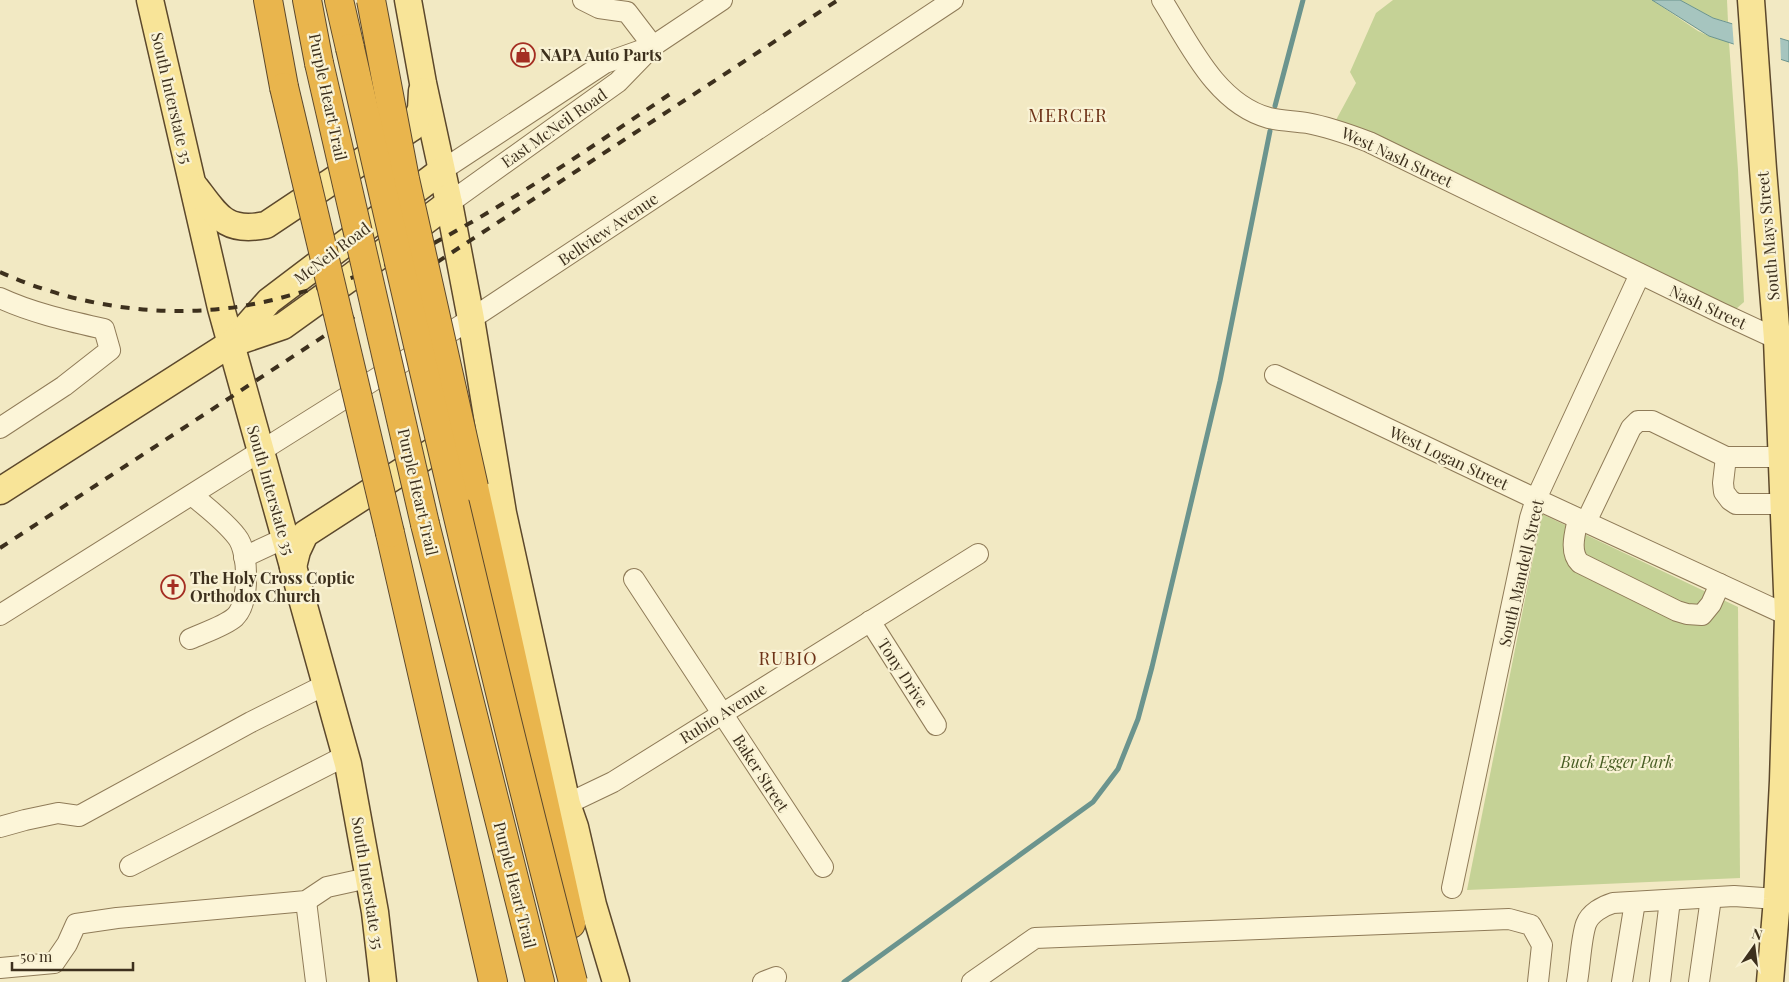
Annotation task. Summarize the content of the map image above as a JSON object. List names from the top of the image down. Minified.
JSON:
{"streets":{"highway":["Purple Heart Trail"],"main road":["South Interstate 35","South Mays Street","McNeil Road"],"street":["East McNeil Road","West Nash Street","Bellview Avenue","Nash Street","West Logan Street","South Mandell Street","Tony Drive","Rubio Avenue","Baker Street"]},"crossings":[["South Interstate 35","Bellview Avenue"],["South Interstate 35","McNeil Road"],["East McNeil Road","McNeil Road"],["West Nash Street","Nash Street"],["West Nash Street","South Mandell Street"],["South Mays Street","Nash Street"],["South Mays Street","West Logan Street"],["Nash Street","South Mandell Street"],["West Logan Street","South Mandell Street"],["Tony Drive","Rubio Avenue"],["Rubio Avenue","Baker Street"]],"districts":["MERCER","RUBIO"],"parks":["Buck Egger Park"],"places":{"shop":["NAPA Auto Parts"],"church":["The Holy Cross Coptic Orthodox Church"]},"scale_bar":"50 m","north":"top"}
